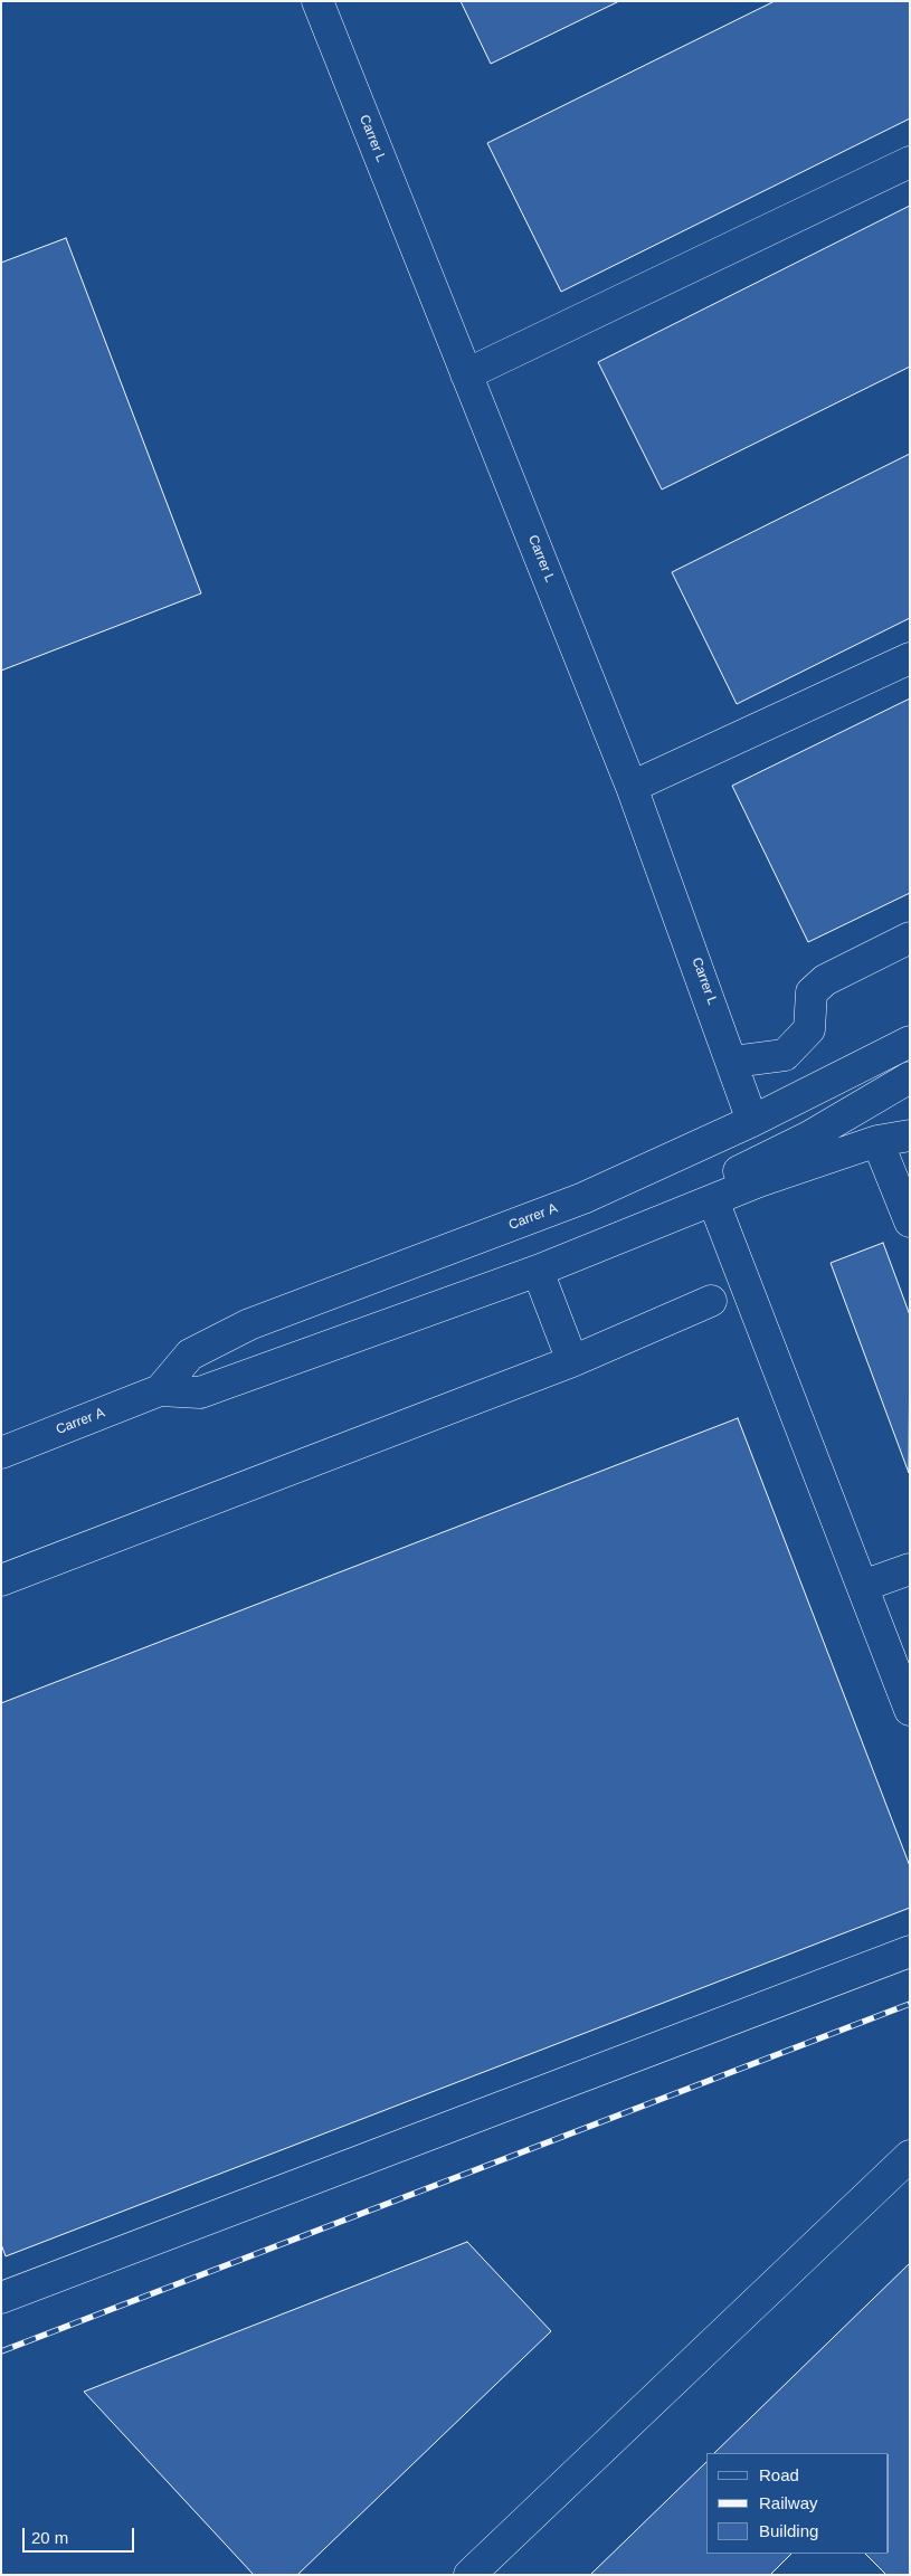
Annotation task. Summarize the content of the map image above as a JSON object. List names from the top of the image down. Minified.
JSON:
{"streets":{"street":["Carrer L","Carrer A"]},"crossings":[["Carrer L","Carrer A"]],"legend":["Road","Railway","Building"],"scale_bar":"20 m"}
